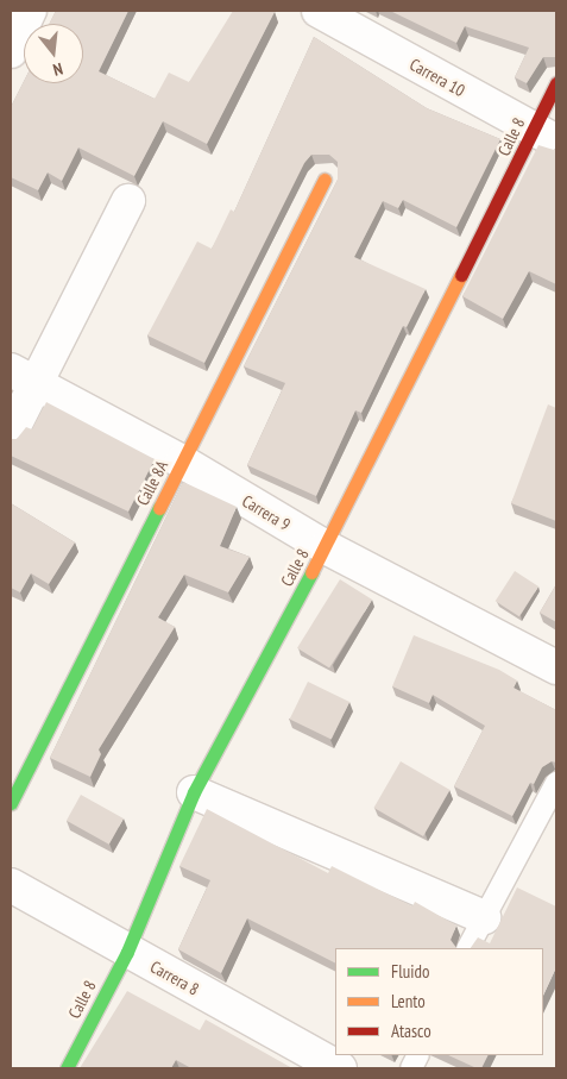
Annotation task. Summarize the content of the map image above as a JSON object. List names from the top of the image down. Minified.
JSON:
{"streets":{"street":["Carrera 10","Calle 8","Calle 8A","Carrera 9","Carrera 8"]},"crossings":[["Carrera 10","Calle 8"],["Calle 8","Carrera 9"],["Calle 8","Carrera 8"],["Calle 8A","Carrera 9"]],"legend":["Fluido","Lento","Atasco"],"north":"bottom"}
